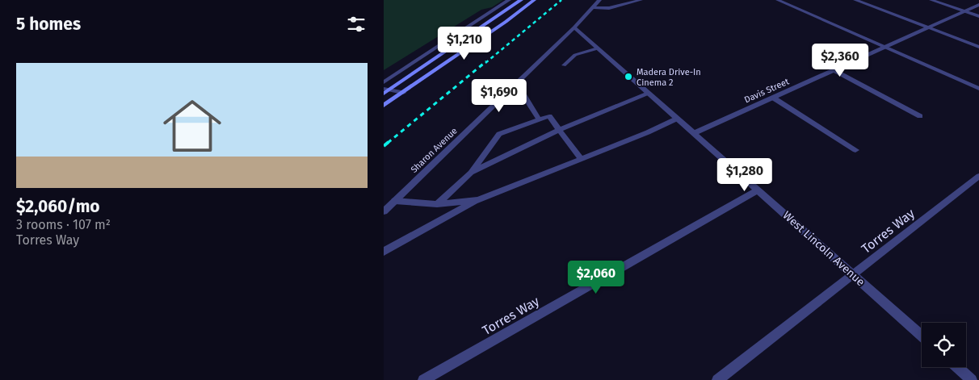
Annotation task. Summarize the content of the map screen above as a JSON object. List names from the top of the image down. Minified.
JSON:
{"streets":{"street":["Davis Street","Sharon Avenue","Torres Way","West Lincoln Avenue"]},"crossings":[["Davis Street","West Lincoln Avenue"],["Sharon Avenue","West Lincoln Avenue"],["Torres Way","West Lincoln Avenue"]],"places":["Madera Drive-In Cinema 2"],"page":{"heading":"5 homes","price":["$1,210","$2,360","$1,690","$1,280","$2,060"],"list":[{"name":"$2,060/mo","note":"3 rooms · 107 m² · Torres Way"}]}}
